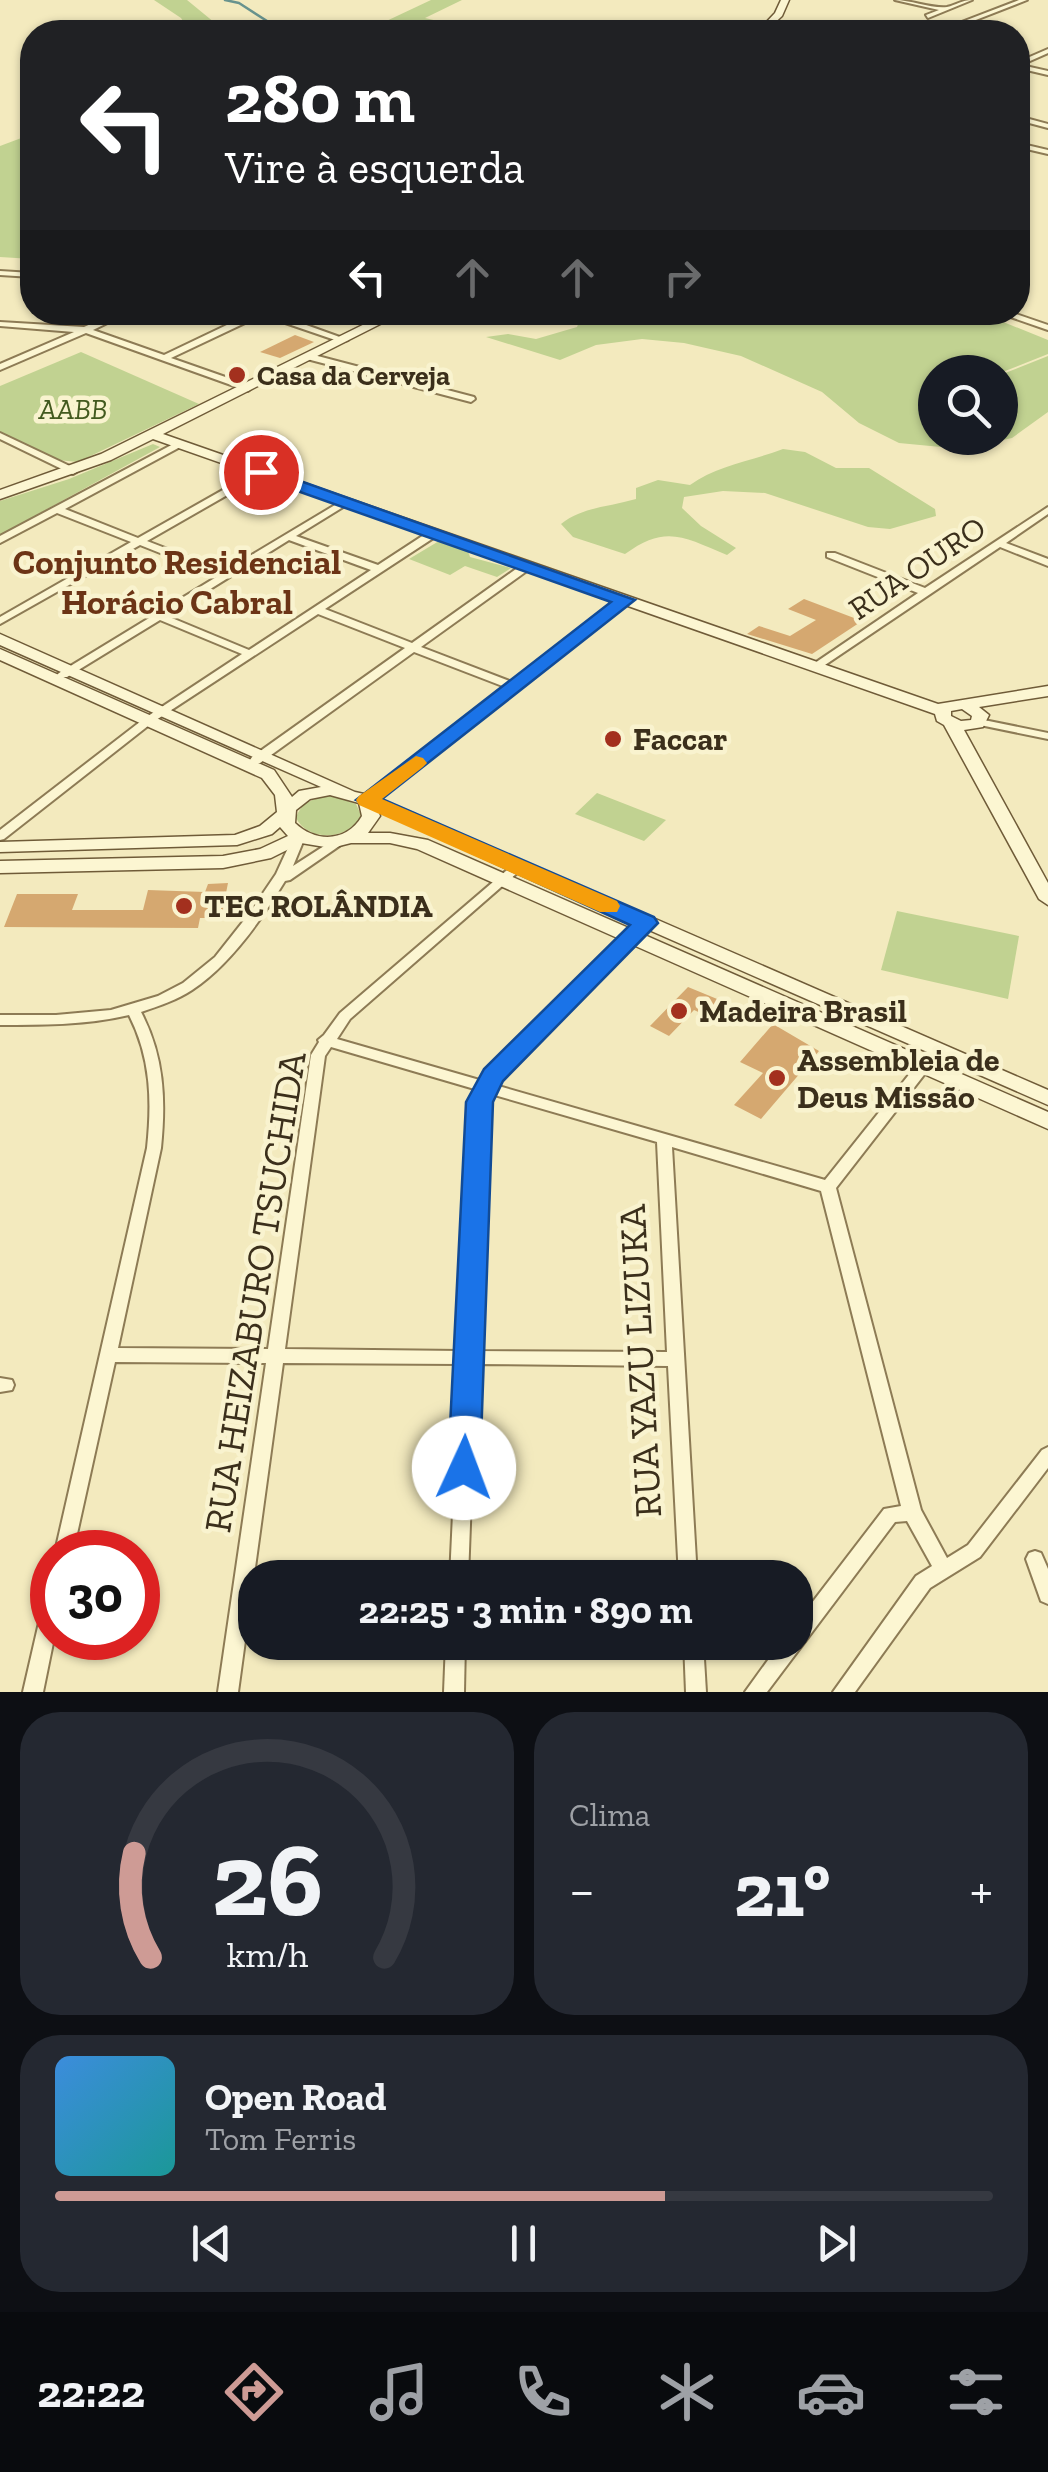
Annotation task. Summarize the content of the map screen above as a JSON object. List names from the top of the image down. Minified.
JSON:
{"streets":{"street":["RUA OURO","RUA HEIZABURO TSUCHIDA","RUA YAZU LIZUKA"]},"districts":["Conjunto Residencial Horácio Cabral"],"parks":["AABB"],"places":["Casa da Cerveja","Faccar","TEC ROLÂNDIA","Madeira Brasil","Assembleia de Deus Missão"],"page":{"turn":["280 m","Vire à esquerda"],"limit":"30","trip":"22:25 · 3 min · 890 m","tile":"Clima","heat":["−","21°","+"],"song":["Open Road","Tom Ferris"],"tabs":"22:22","gauge":["26","km/h"]}}
